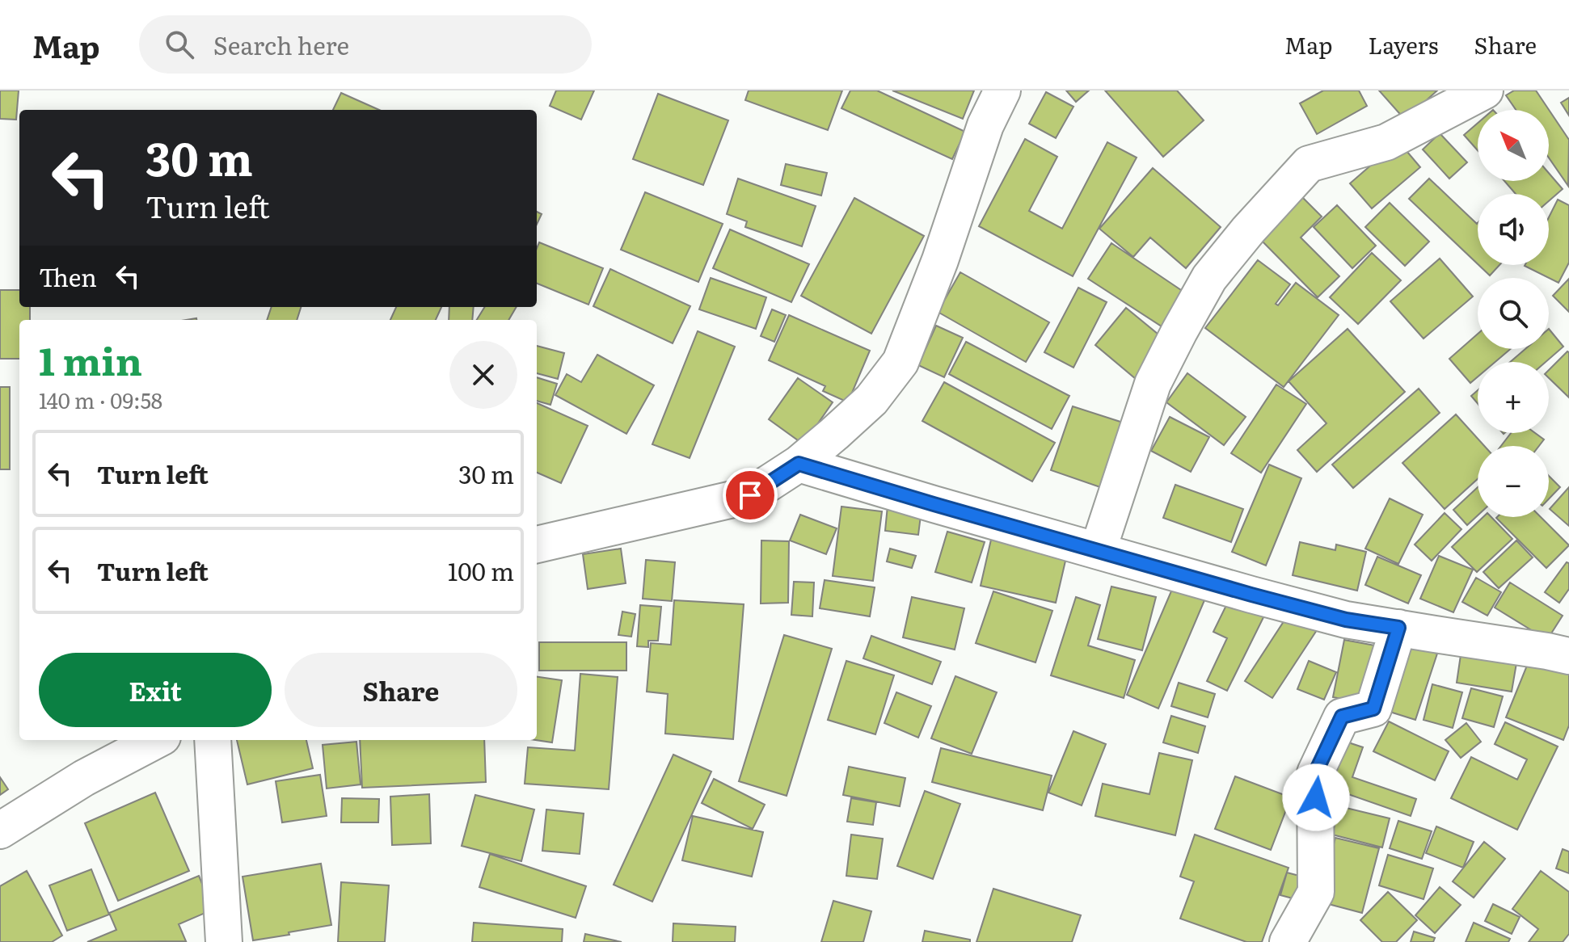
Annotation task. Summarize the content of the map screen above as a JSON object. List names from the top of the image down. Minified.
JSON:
{"north":"top left","page":{"header":"Map","search":"Search here","nav":["Map","Layers","Share"],"map_buttons":["+","−"],"turn":["30 m","Turn left"],"then":"Then","heading":["1 min","140 m · 09:58"],"list":[{"name":"Turn left","value":"30 m"},{"name":"Turn left","value":"100 m"}],"buttons":["Exit","Share"]}}
